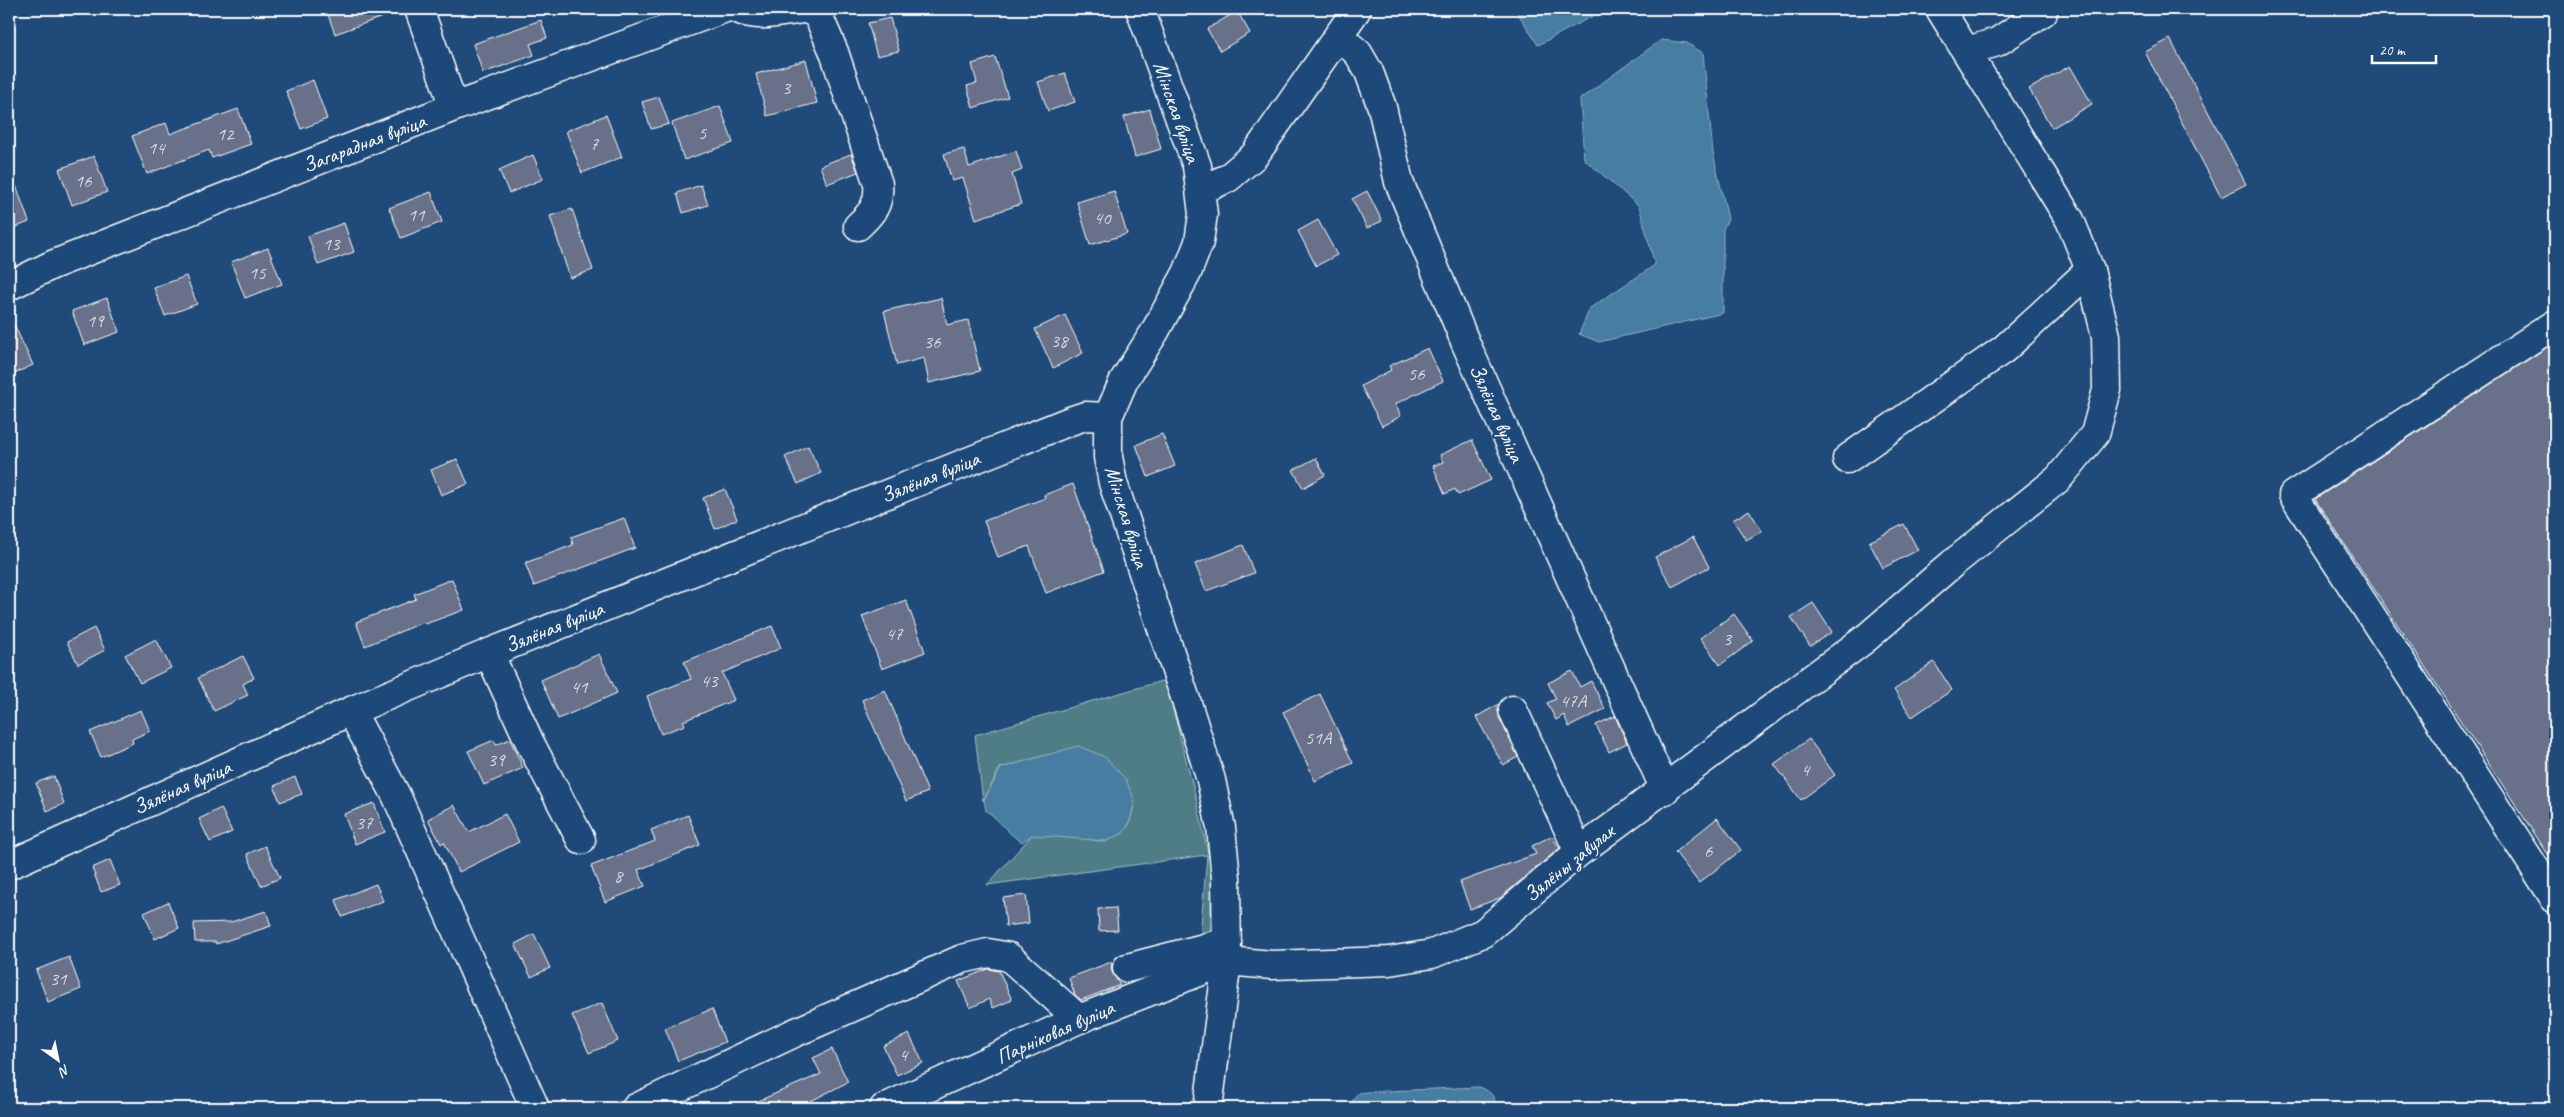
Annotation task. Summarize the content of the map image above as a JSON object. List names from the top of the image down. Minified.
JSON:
{"streets":{"street":["Мінская вуліца","Загарадная вуліца","Зялёная вуліца","Зялёны завулак","Парніковая вуліца"]},"crossings":[["Мінская вуліца","Зялёная вуліца"],["Мінская вуліца","Зялёны завулак"],["Мінская вуліца","Парніковая вуліца"],["Зялёная вуліца","Зялёны завулак"],["Зялёны завулак","Парніковая вуліца"]],"house_numbers":["3","5","12","7","14","16","11","40","13","15","19","38","36","56","47","3","43","41","47А","51А","39","4","37","6","8","31","4"],"scale_bar":"20 m","north":"bottom right"}
